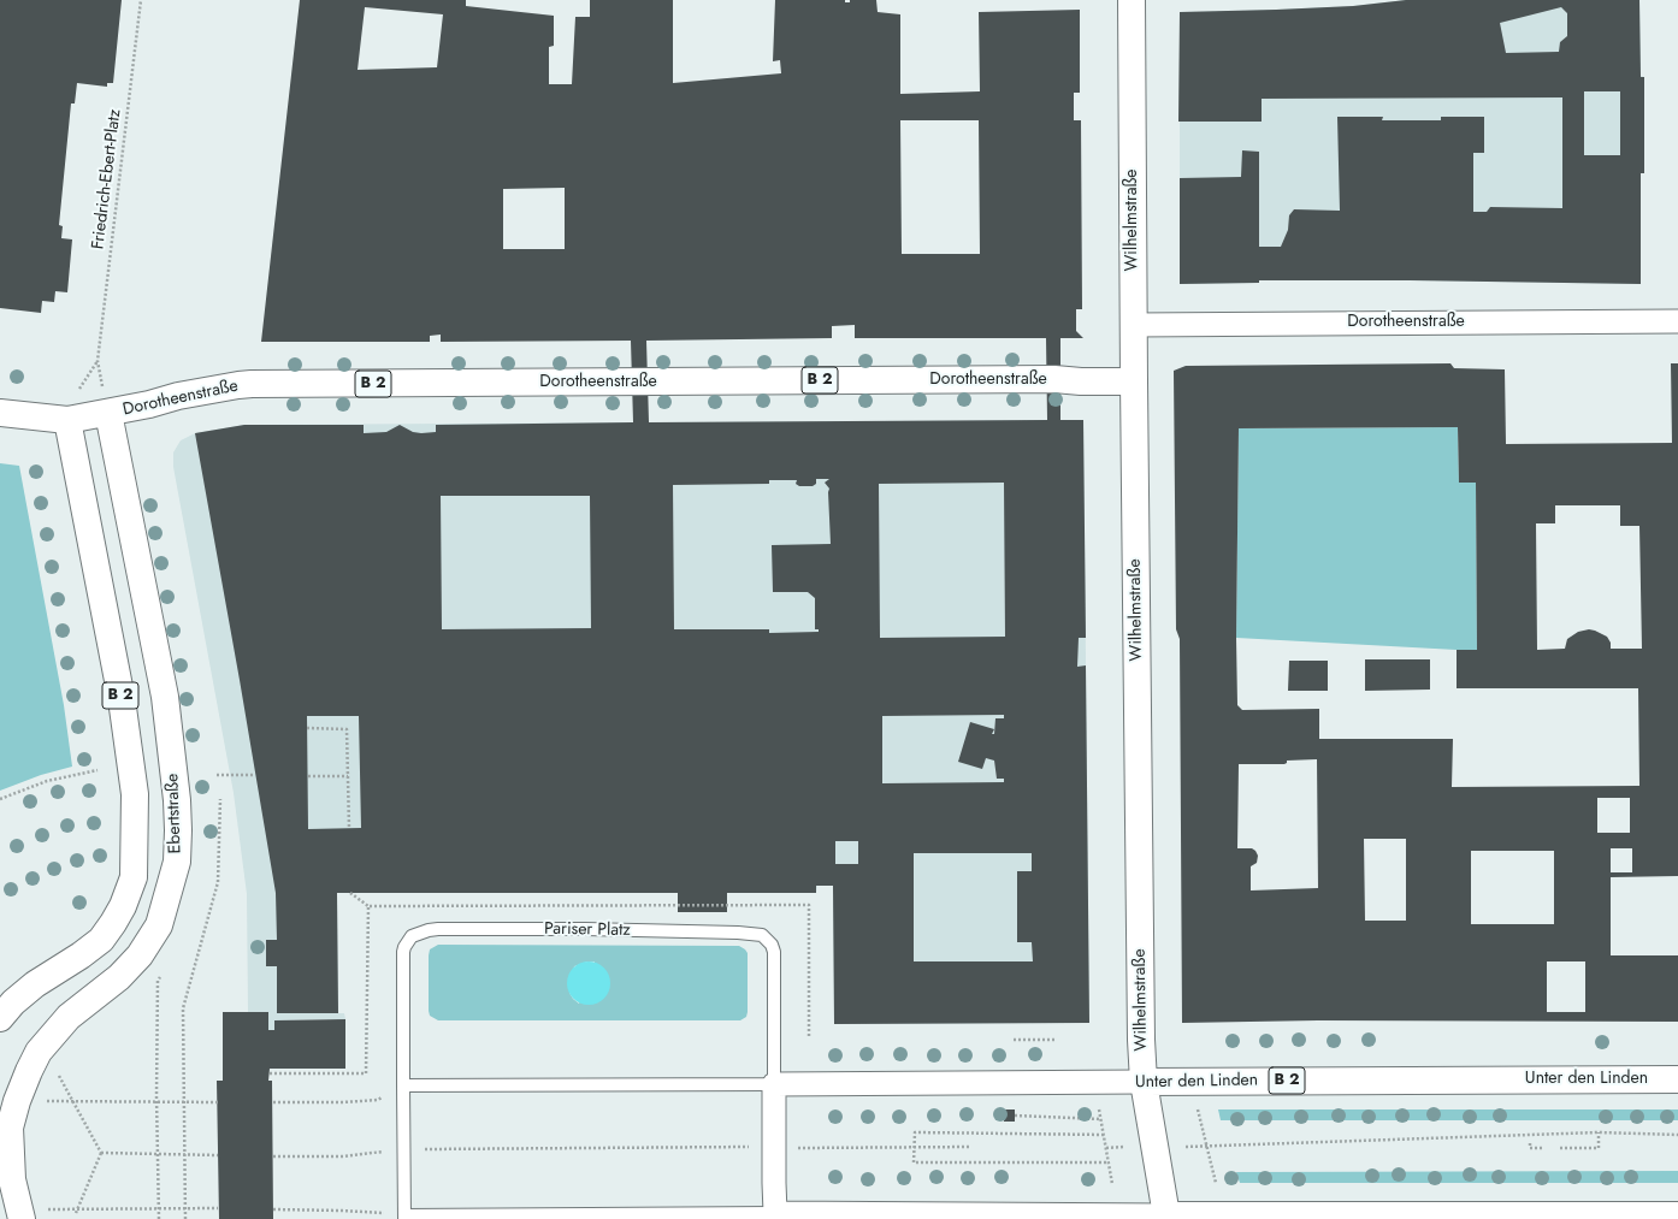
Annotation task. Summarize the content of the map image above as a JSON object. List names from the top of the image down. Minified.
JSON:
{"streets":{"main road":["Wilhelmstraße","Dorotheenstraße","B 2","Ebertstraße","Unter den Linden"],"street":["Pariser Platz"],"path":["Friedrich-Ebert-Platz"]},"crossings":[["Wilhelmstraße","Dorotheenstraße"],["Wilhelmstraße","Unter den Linden"],["Dorotheenstraße","B 2"],["Dorotheenstraße","Ebertstraße"],["Pariser Platz","Unter den Linden"]]}
